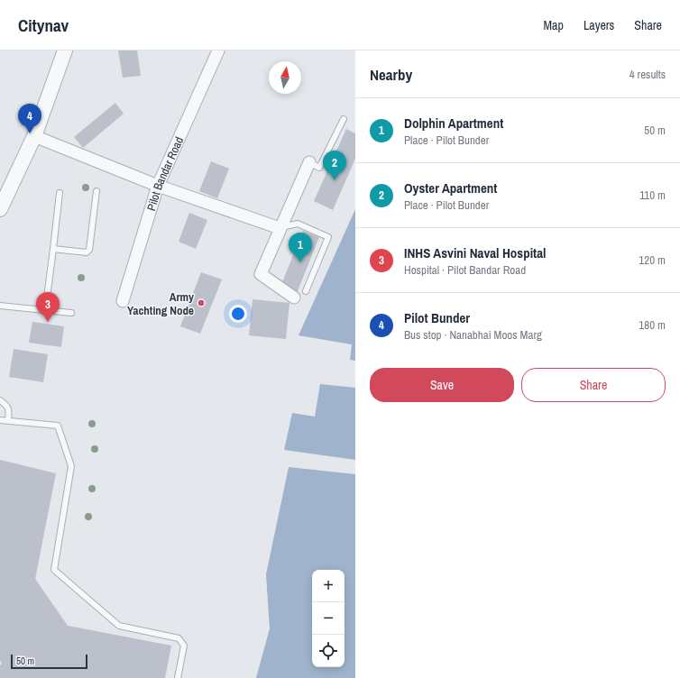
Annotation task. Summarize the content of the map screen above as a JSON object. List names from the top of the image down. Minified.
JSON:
{"streets":{"street":["Pilot Bandar Road"]},"places":["Army Yachting Node"],"scale_bar":"50 m","north":"top","page":{"header":"Citynav","nav":["Map","Layers","Share"],"heading":["Nearby","4 results"],"list":[{"mark":"1","name":"Dolphin Apartment","note":"Place · Pilot Bunder","value":"50 m"},{"mark":"2","name":"Oyster Apartment","note":"Place · Pilot Bunder","value":"110 m"},{"mark":"3","name":"INHS Asvini Naval Hospital","note":"Hospital · Pilot Bandar Road","value":"120 m"},{"mark":"4","name":"Pilot Bunder","note":"Bus stop · Nanabhai Moos Marg","value":"180 m"}],"pins":["4","2","1","3"],"buttons":["Save","Share"],"map_buttons":["+","−"],"scale":"50 m"}}
